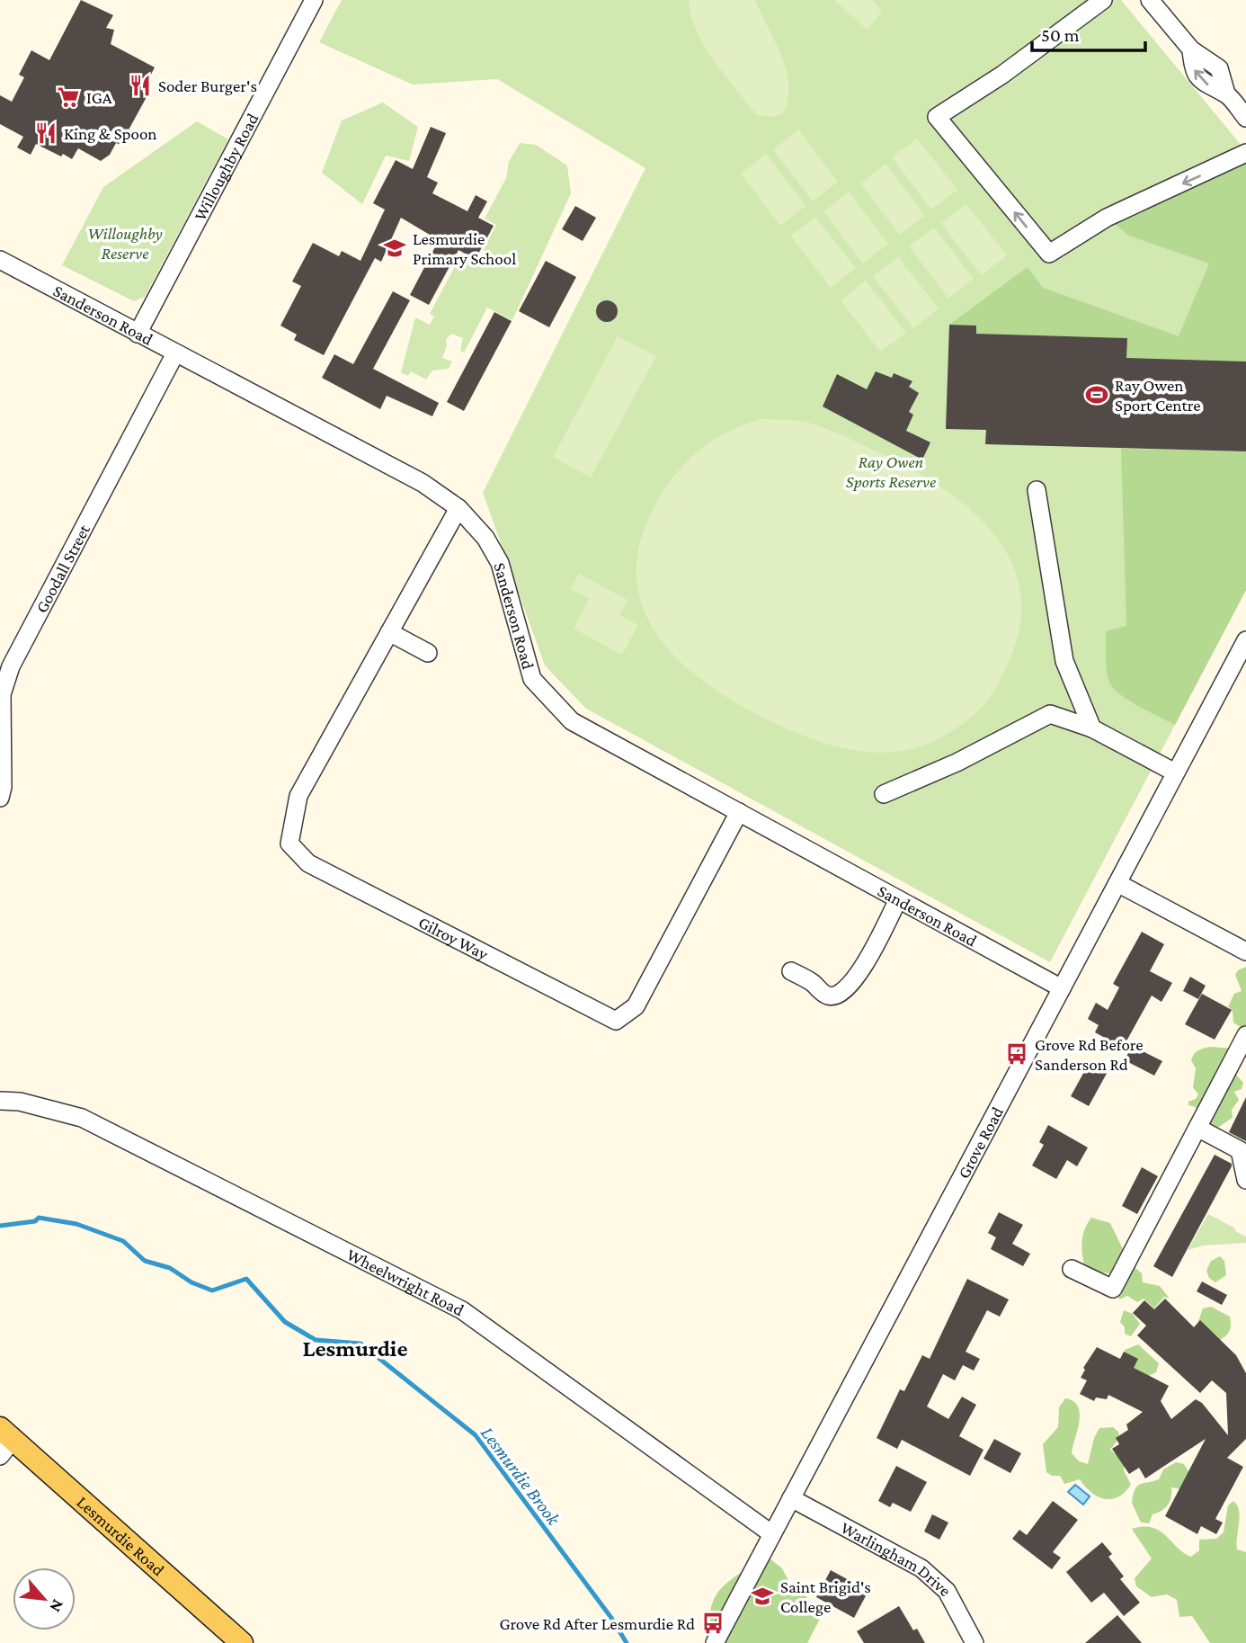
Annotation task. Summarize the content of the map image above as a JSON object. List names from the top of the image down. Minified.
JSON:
{"streets":{"main road":["Lesmurdie Road"],"street":["Willoughby Road","Sanderson Road","Goodall Street","Gilroy Way","Grove Road","Wheelwright Road","Warlingham Drive"]},"crossings":[["Willoughby Road","Sanderson Road"],["Sanderson Road","Goodall Street"],["Sanderson Road","Gilroy Way"],["Sanderson Road","Grove Road"],["Grove Road","Wheelwright Road"],["Grove Road","Warlingham Drive"]],"districts":["Lesmurdie"],"water":["Lesmurdie Brook"],"parks":["Willoughby Reserve","Ray Owen Sports Reserve"],"places":{"restaurant":["Soder Burger's","King & Spoon"],"supermarket":["IGA"],"school or university":["Lesmurdie Primary School","Saint Brigid's College"],"sports":["Ray Owen Sport Centre"],"bus stop":["Grove Rd Before Sanderson Rd","Grove Rd After Lesmurdie Rd"]},"scale_bar":"50 m","north":"bottom right"}
